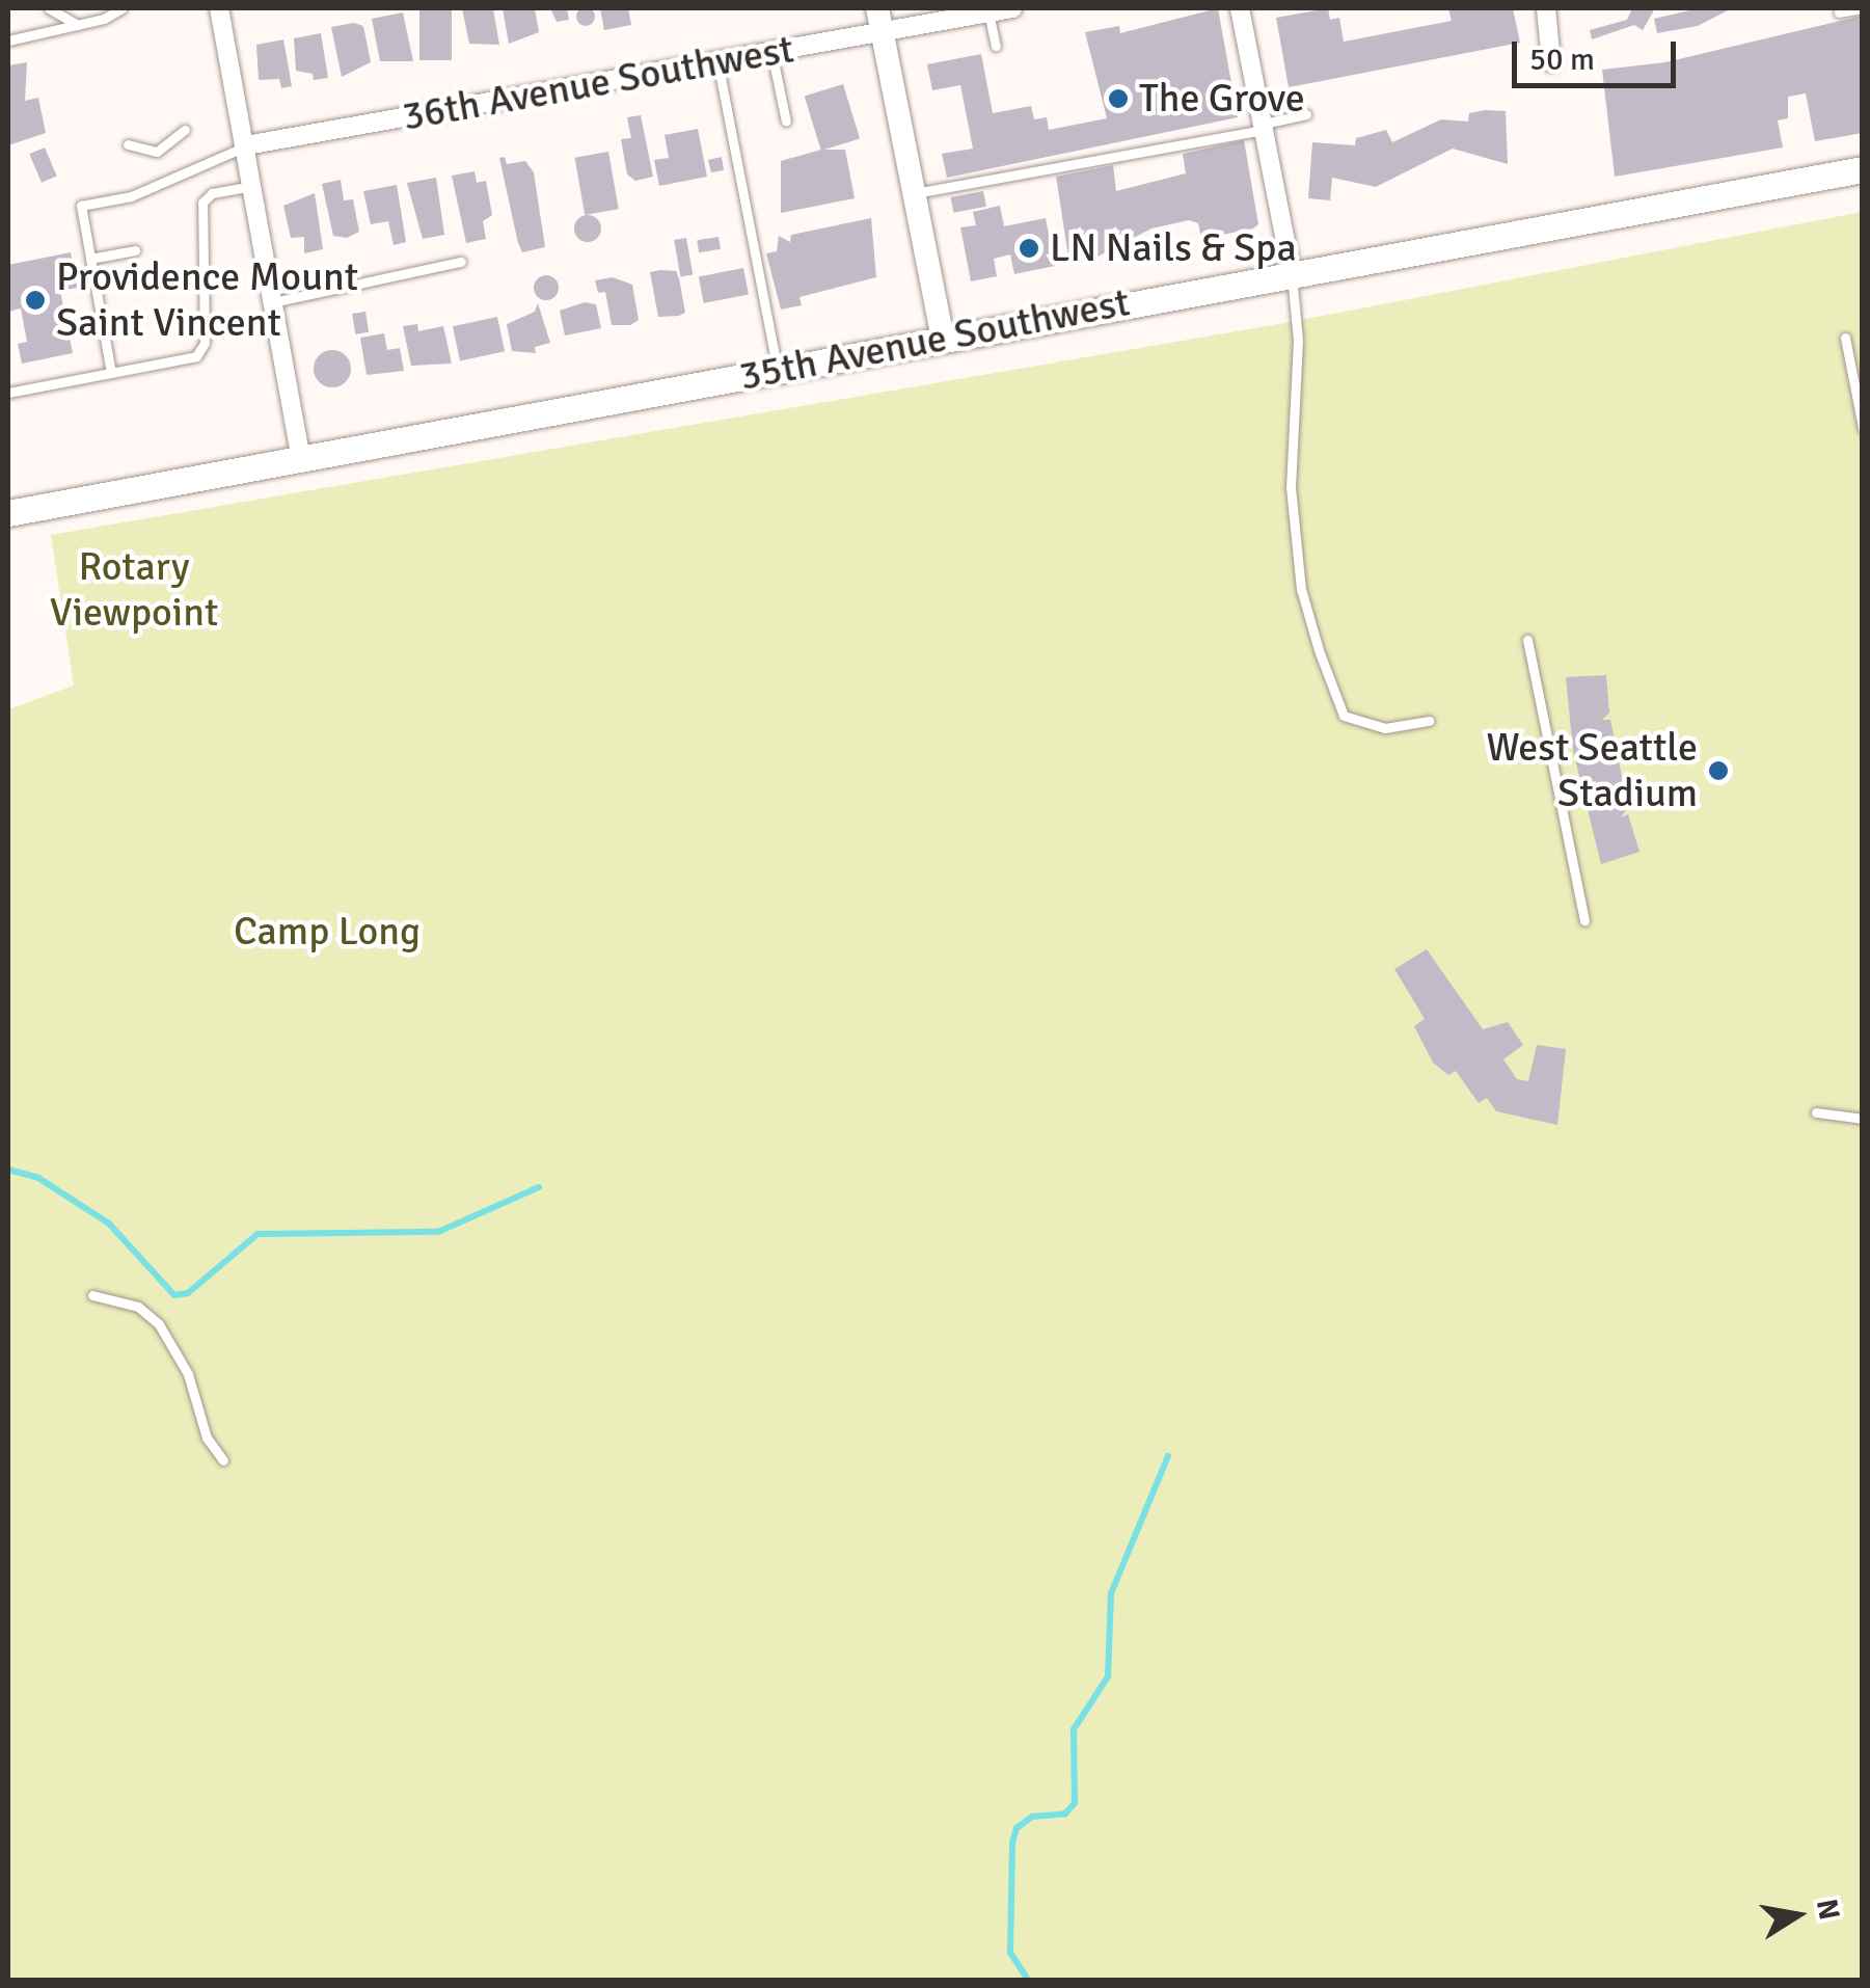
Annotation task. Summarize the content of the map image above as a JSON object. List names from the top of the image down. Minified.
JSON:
{"streets":{"main road":["35th Avenue Southwest"],"street":["36th Avenue Southwest"]},"parks":["Rotary Viewpoint","Camp Long"],"places":["The Grove","LN Nails & Spa","Providence Mount Saint Vincent","West Seattle Stadium"],"scale_bar":"50 m","north":"right"}
